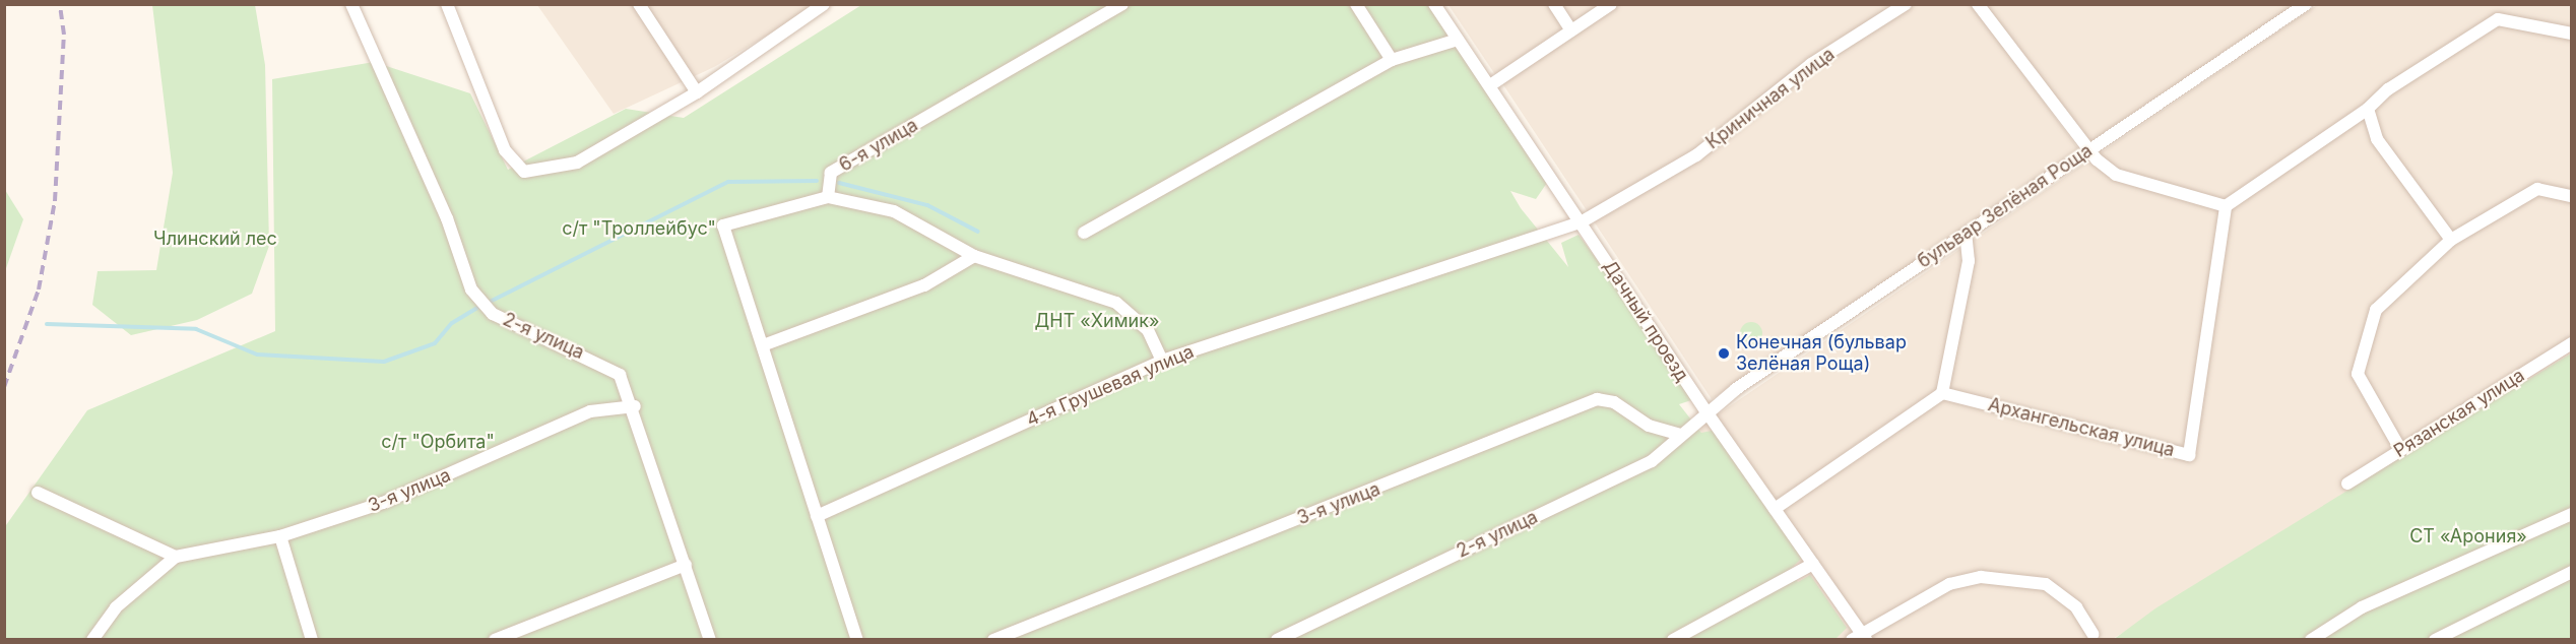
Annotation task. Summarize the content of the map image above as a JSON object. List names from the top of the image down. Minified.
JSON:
{"streets":{"street":["Криничная улица","6-я улица","бульвар Зелёная Роща","Дачный проезд","2-я улица","4-я Грушевая улица","Рязанская улица","Архангельская улица","3-я улица"]},"crossings":[["Криничная улица","Дачный проезд"],["Криничная улица","4-я Грушевая улица"],["6-я улица","4-я Грушевая улица"],["бульвар Зелёная Роща","Дачный проезд"],["бульвар Зелёная Роща","2-я улица"],["Дачный проезд","2-я улица"],["Дачный проезд","4-я Грушевая улица"],["2-я улица","3-я улица"]],"parks":["с/т \"Троллейбус\"","Члинский лес","ДНТ «Химик»","с/т \"Орбита\"","СТ «Арония»"],"places":["Конечная (бульвар Зелёная Роща)"]}
